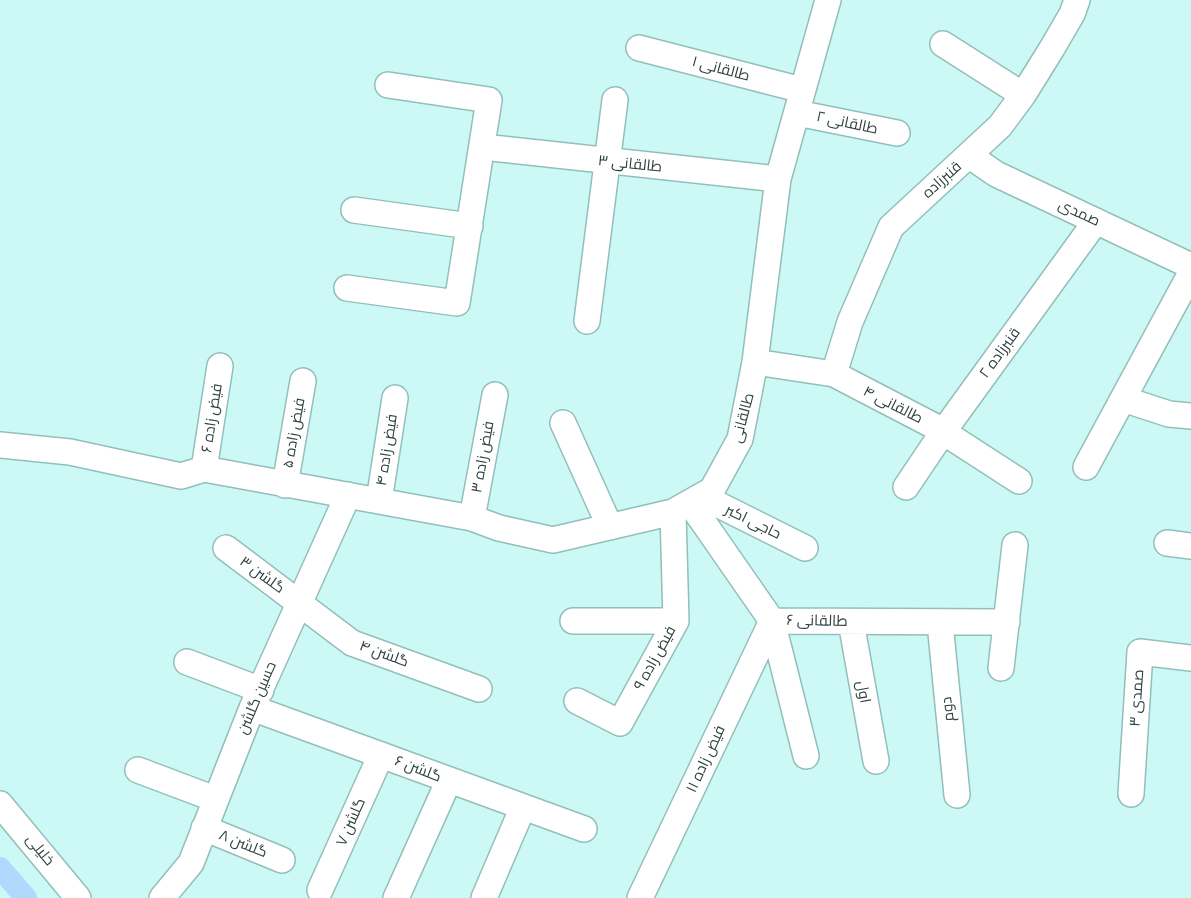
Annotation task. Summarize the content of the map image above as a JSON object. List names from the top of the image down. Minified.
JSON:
{"streets":{"street":["طالقانی ۱","طالقانی ۲","طالقانی ۳","قنبرزاده","صمدی","قنبرزاده ۲","طالقانی ۴","فیض زاده ۶","طالقانی","فیض زاده ۵","فیض زاده ۴","فیض زاده ۳","حاجی اکبر","گلشن ۳","طالقانی ۶","گلشن ۴","فیض زاده ۹","اول","حسین گلشن","صمدی ۳","دوم","فیض زاده ۱۱","گلشن ۶","گلشن ۷","گلشن ۸","خلیلی"]},"crossings":[["طالقانی ۱","طالقانی ۲"],["طالقانی ۱","طالقانی"],["طالقانی ۲","طالقانی"],["طالقانی ۳","طالقانی"],["قنبرزاده","صمدی"],["قنبرزاده","طالقانی ۴"],["صمدی","قنبرزاده ۲"],["قنبرزاده ۲","طالقانی ۴"],["طالقانی ۴","طالقانی"],["طالقانی","حاجی اکبر"],["طالقانی","طالقانی ۶"],["طالقانی","فیض زاده ۹"],["حاجی اکبر","طالقانی ۶"],["حاجی اکبر","فیض زاده ۹"],["گلشن ۳","گلشن ۴"],["گلشن ۳","حسین گلشن"],["طالقانی ۶","فیض زاده ۹"],["طالقانی ۶","اول"],["طالقانی ۶","دوم"],["طالقانی ۶","فیض زاده ۱۱"],["گلشن ۴","حسین گلشن"],["حسین گلشن","گلشن ۶"],["حسین گلشن","گلشن ۸"],["گلشن ۶","گلشن ۷"]]}
